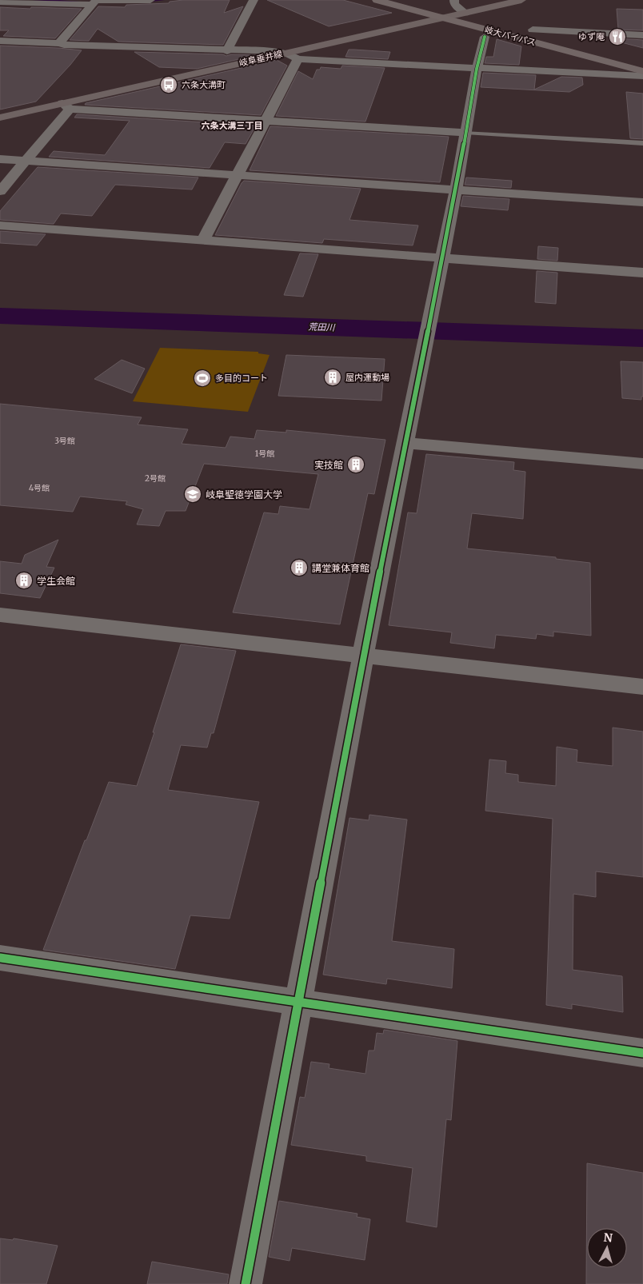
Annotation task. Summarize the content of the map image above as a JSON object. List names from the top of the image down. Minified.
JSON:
{"streets":{"highway":["岐大バイパス"],"main road":["岐阜垂井線"]},"crossings":[["岐大バイパス","岐阜垂井線"]],"districts":["六条大溝三丁目"],"water":["荒田川"],"places":{"restaurant":["ゆず庵"],"bus stop":["六条大溝町"],"building":["屋内運動場","実技館","講堂兼体育館","学生会館"],"sports":["多目的コート"],"school or university":["岐阜聖徳学園大学"]},"house_numbers":["3号館","1号館","2号館","4号館"],"north":"top"}
